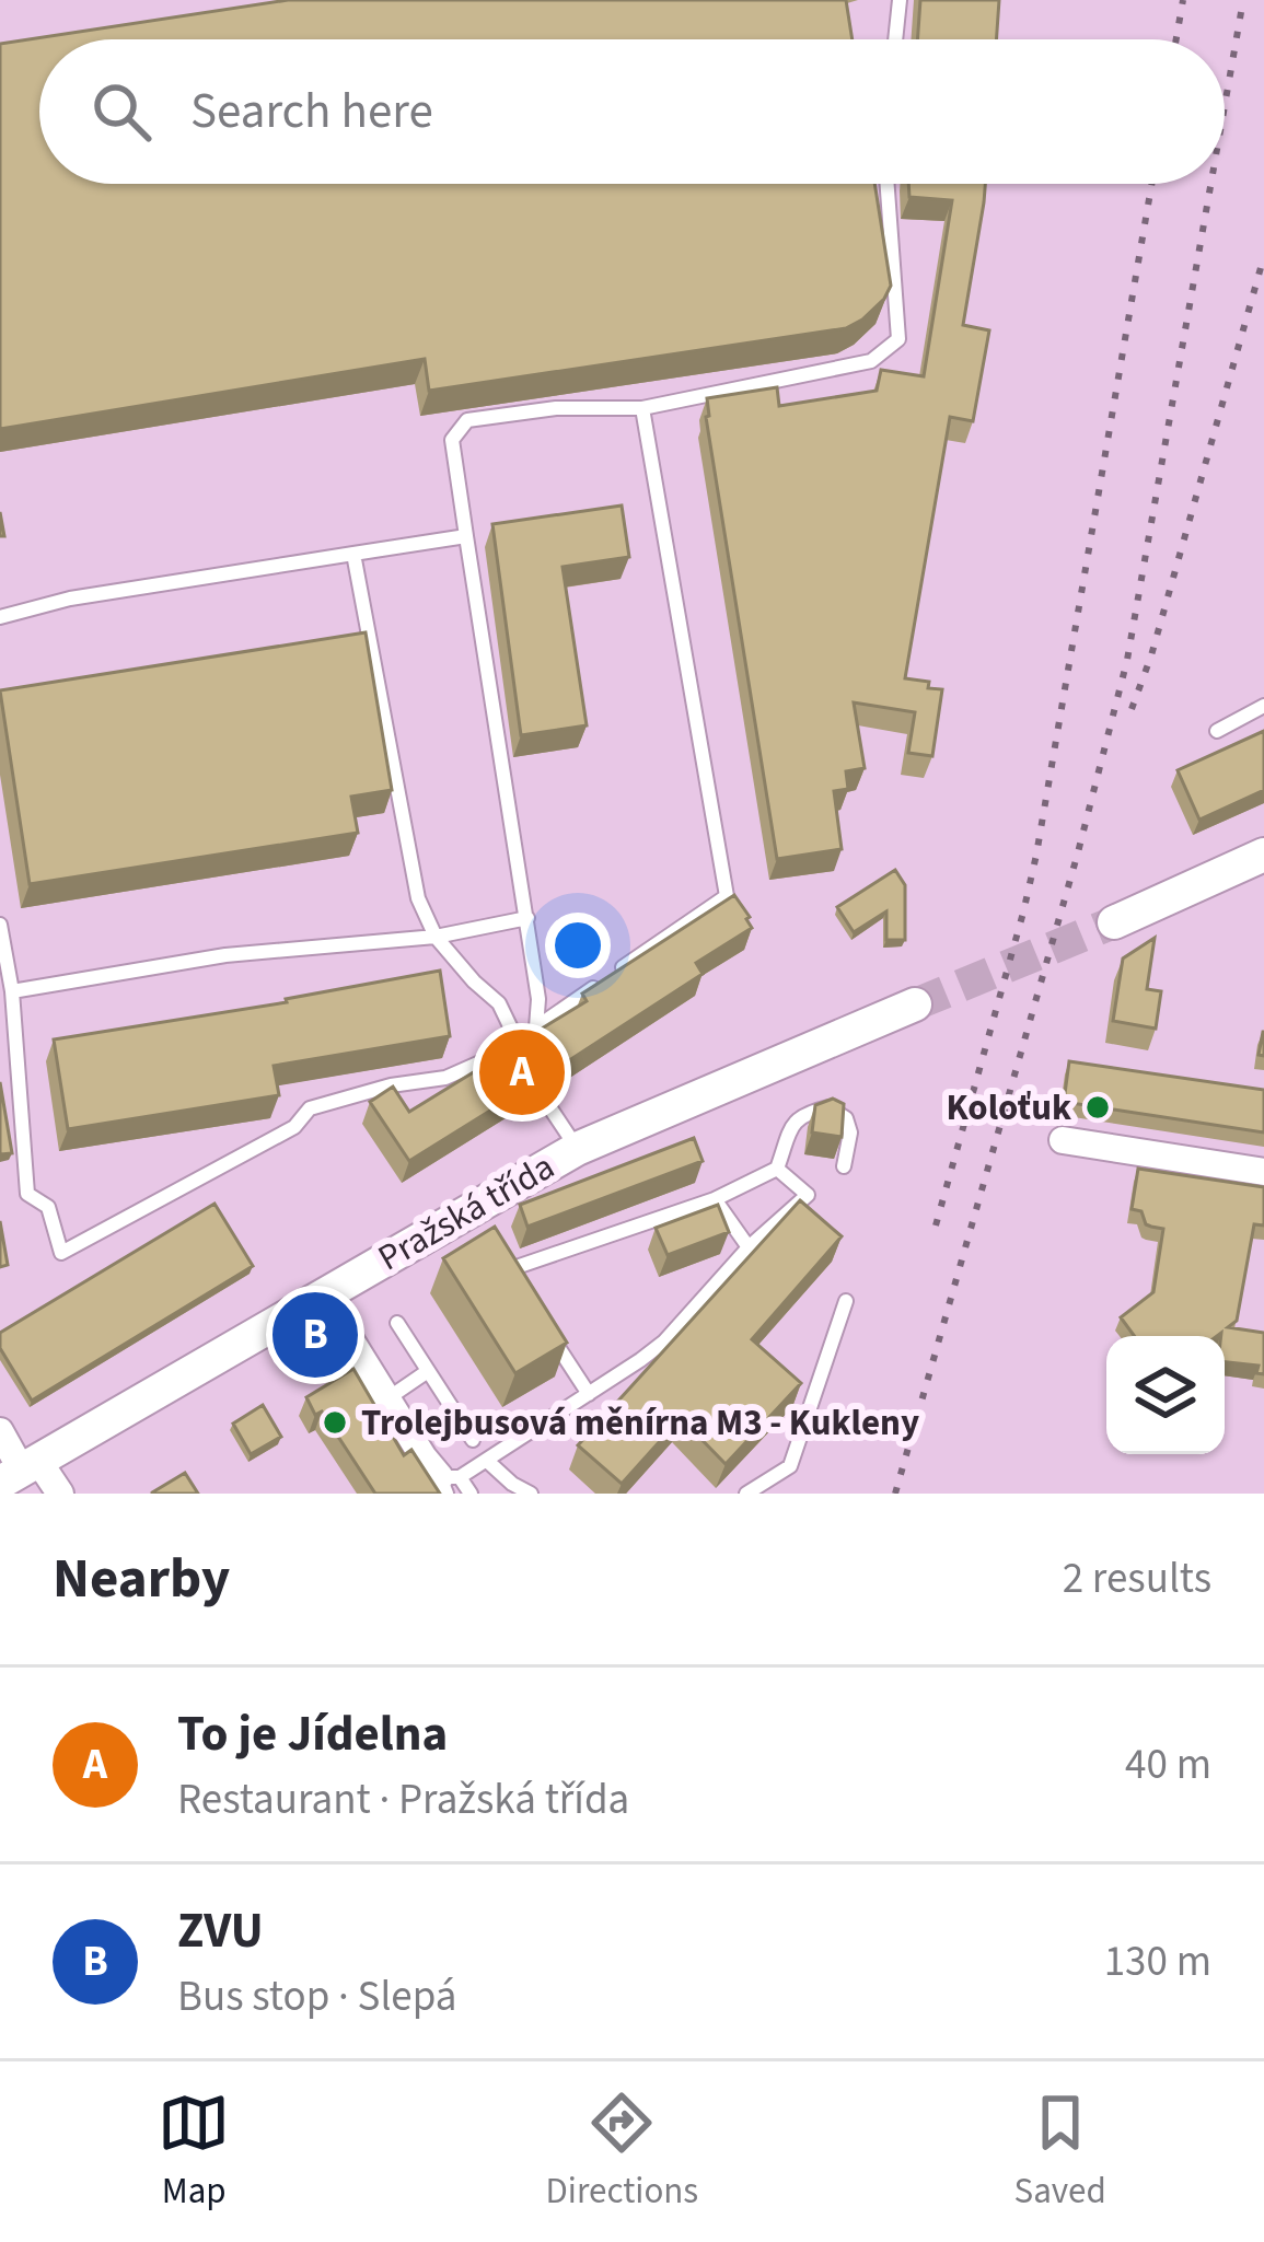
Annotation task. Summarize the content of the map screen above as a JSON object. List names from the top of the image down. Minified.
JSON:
{"streets":{"street":["Pražská třída"]},"places":["Koloťuk","Trolejbusová měnírna M3 - Kukleny"],"page":{"search":"Search here","pins":["A","B"],"heading":["Nearby","2 results"],"list":[{"mark":"A","name":"To je Jídelna","note":"Restaurant · Pražská třída","value":"40 m"},{"mark":"B","name":"ZVU","note":"Bus stop · Slepá","value":"130 m"}],"nav":["Map","Directions","Saved"]}}
